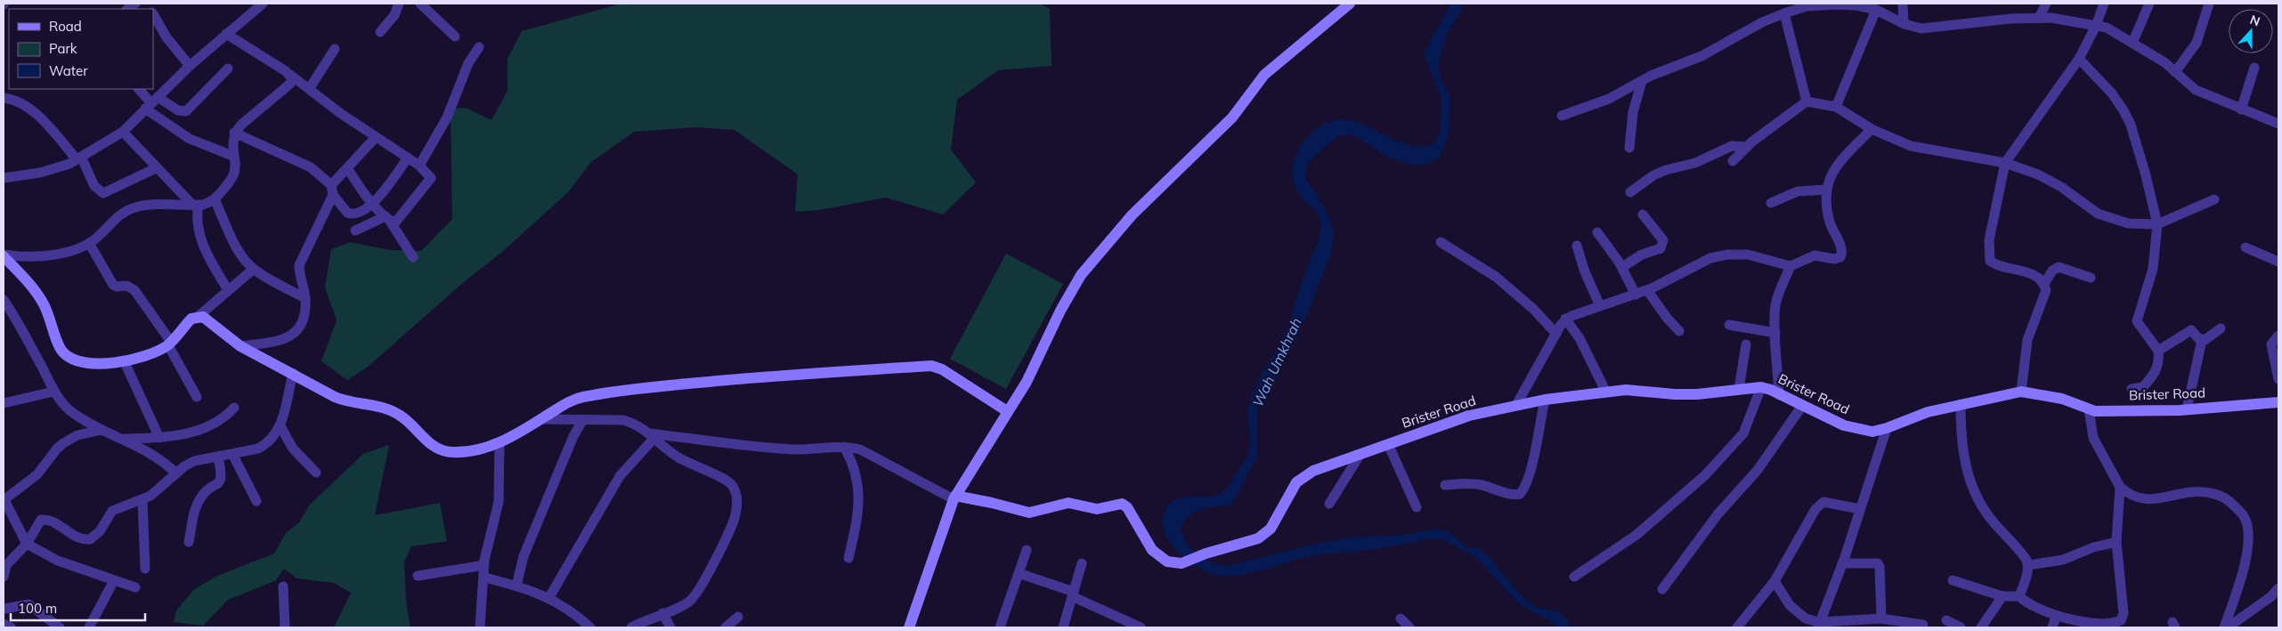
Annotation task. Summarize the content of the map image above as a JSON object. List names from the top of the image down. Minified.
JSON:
{"streets":{"street":["Brister Road"]},"water":["Wah Umkhrah"],"legend":["Road","Park","Water"],"scale_bar":"100 m","north":"top"}
